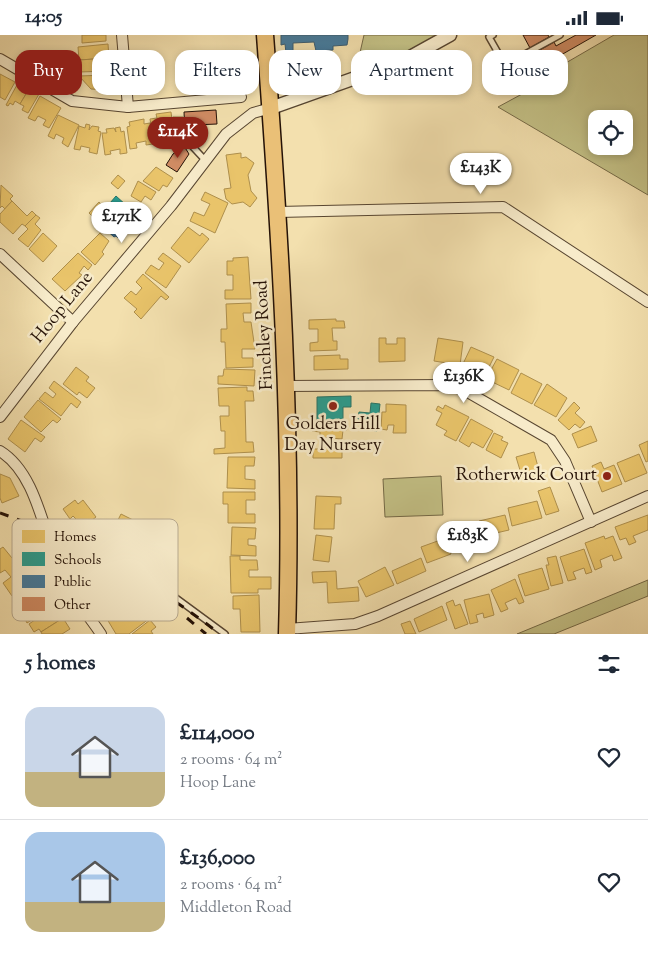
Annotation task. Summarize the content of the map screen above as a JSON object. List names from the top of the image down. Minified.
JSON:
{"streets":{"main road":["Finchley Road"],"street":["Hoop Lane"]},"crossings":[["Hoop Lane","Finchley Road"]],"places":["Golders Hill Day Nursery","Rotherwick Court"],"legend":["Homes","Schools","Public","Other"],"page":{"status":"14:05","chip":["Buy","Rent","Filters","New","Apartment","House"],"price":["£114K","£143K","£171K","£136K","£183K"],"heading":"5 homes","list":[{"name":"£114,000","note":"2 rooms · 64 m² · Hoop Lane"},{"name":"£136,000","note":"2 rooms · 64 m² · Middleton Road"}]}}
